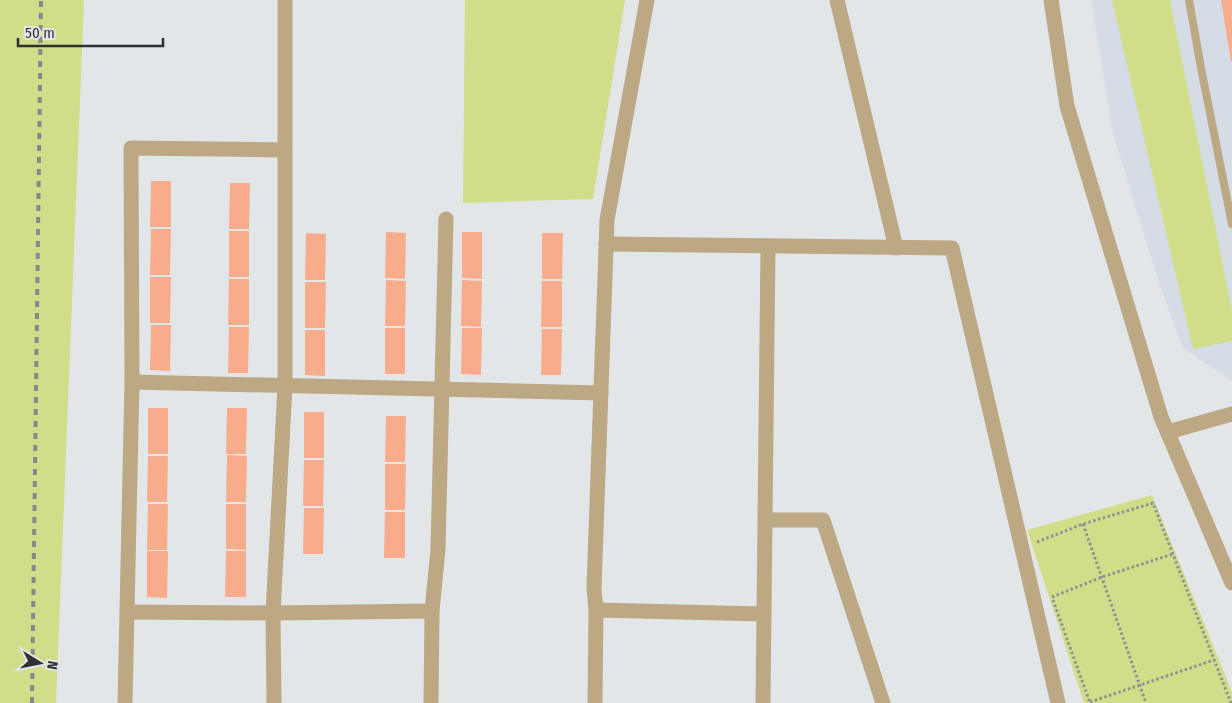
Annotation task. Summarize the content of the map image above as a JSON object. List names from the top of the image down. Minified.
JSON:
{"scale_bar":"50 m","north":"right"}
